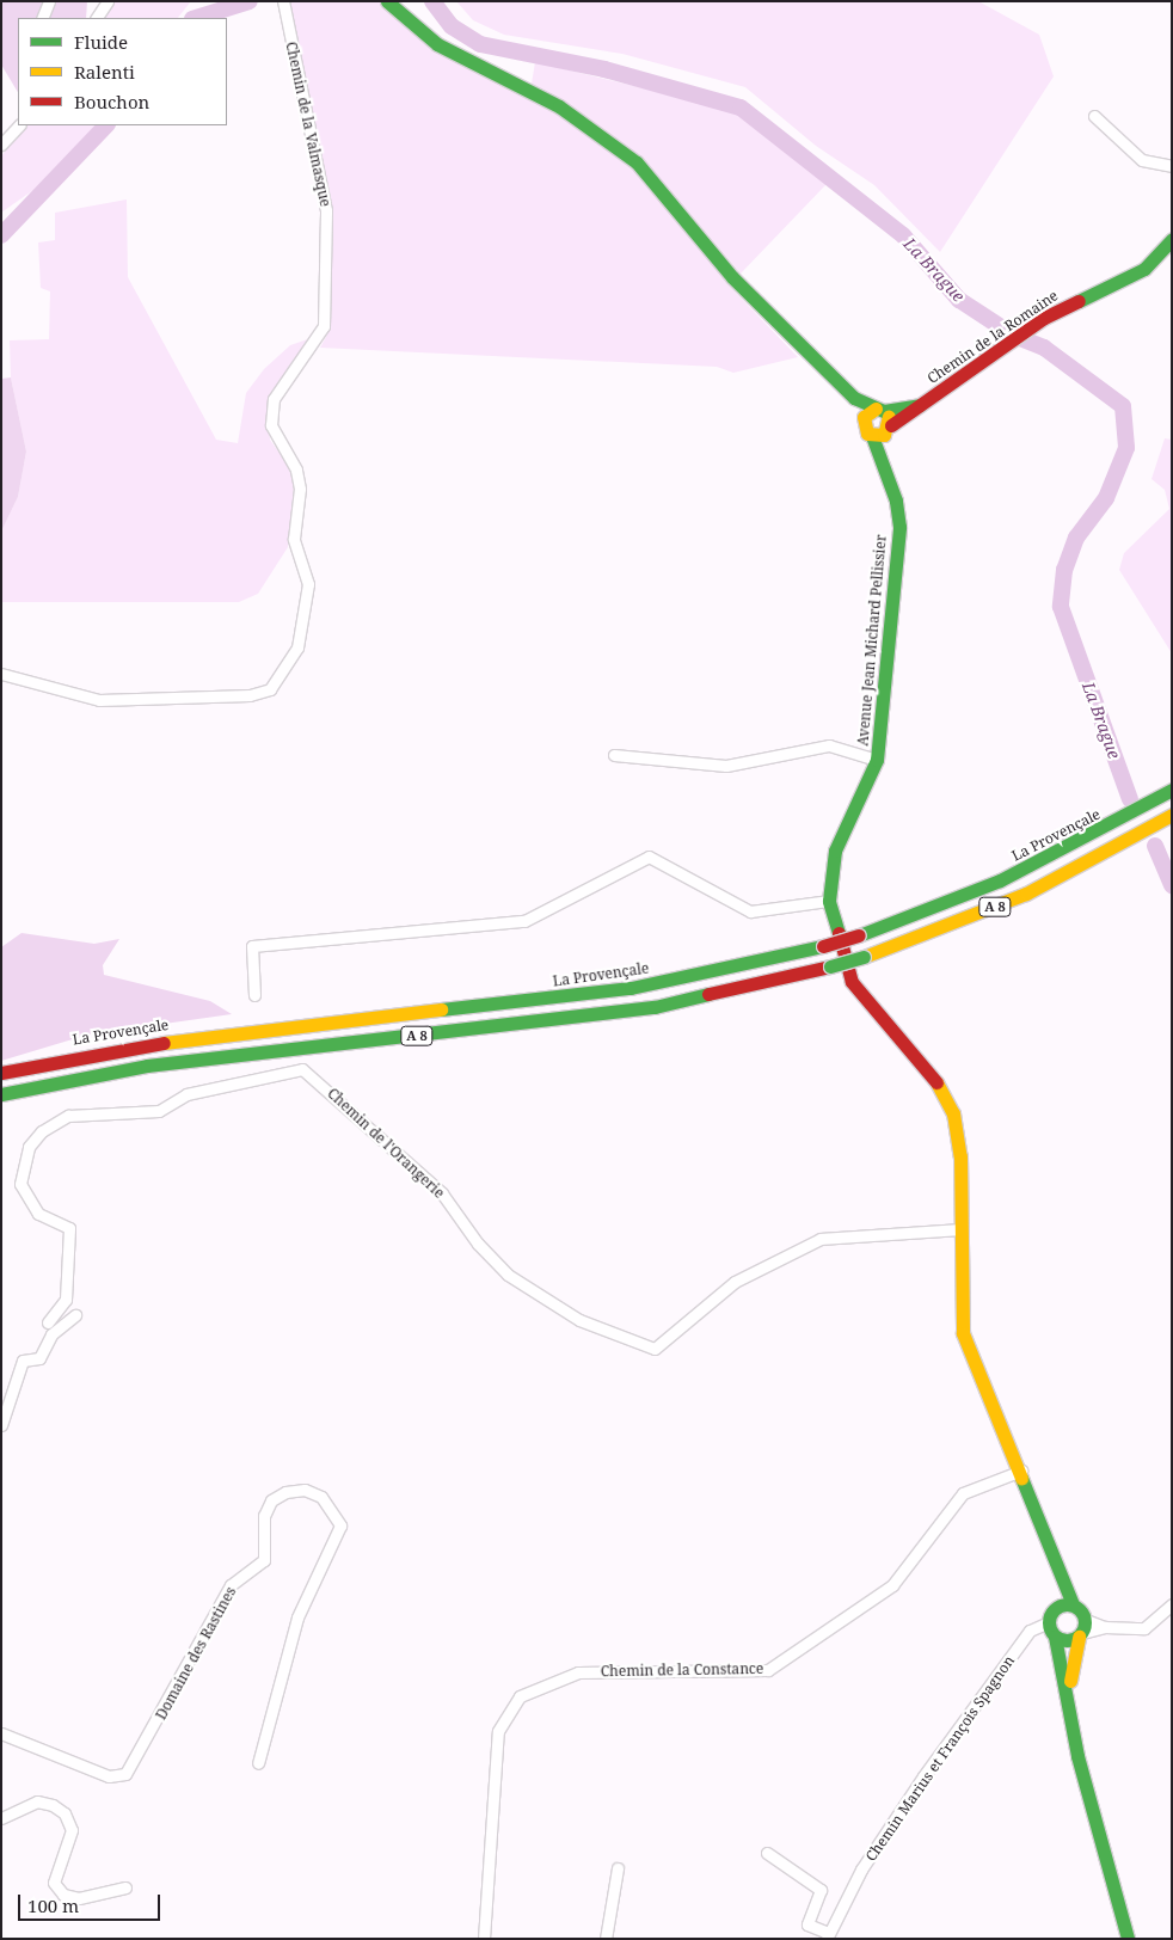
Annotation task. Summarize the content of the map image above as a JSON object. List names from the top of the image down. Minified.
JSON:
{"streets":{"main road":["Chemin de la Romaine","Avenue Jean Michard Pellissier","La Provençale","A 8"],"street":["Chemin de la Valmasque","Chemin de l'Orangerie","Domaine des Rastines","Chemin de la Constance","Chemin Marius et François Spagnon"]},"crossings":[["Chemin de la Romaine","Avenue Jean Michard Pellissier"],["Avenue Jean Michard Pellissier","Chemin de l'Orangerie"],["Avenue Jean Michard Pellissier","Chemin de la Constance"]],"water":["La Brague"],"legend":["Fluide","Ralenti","Bouchon"],"scale_bar":"100 m"}
